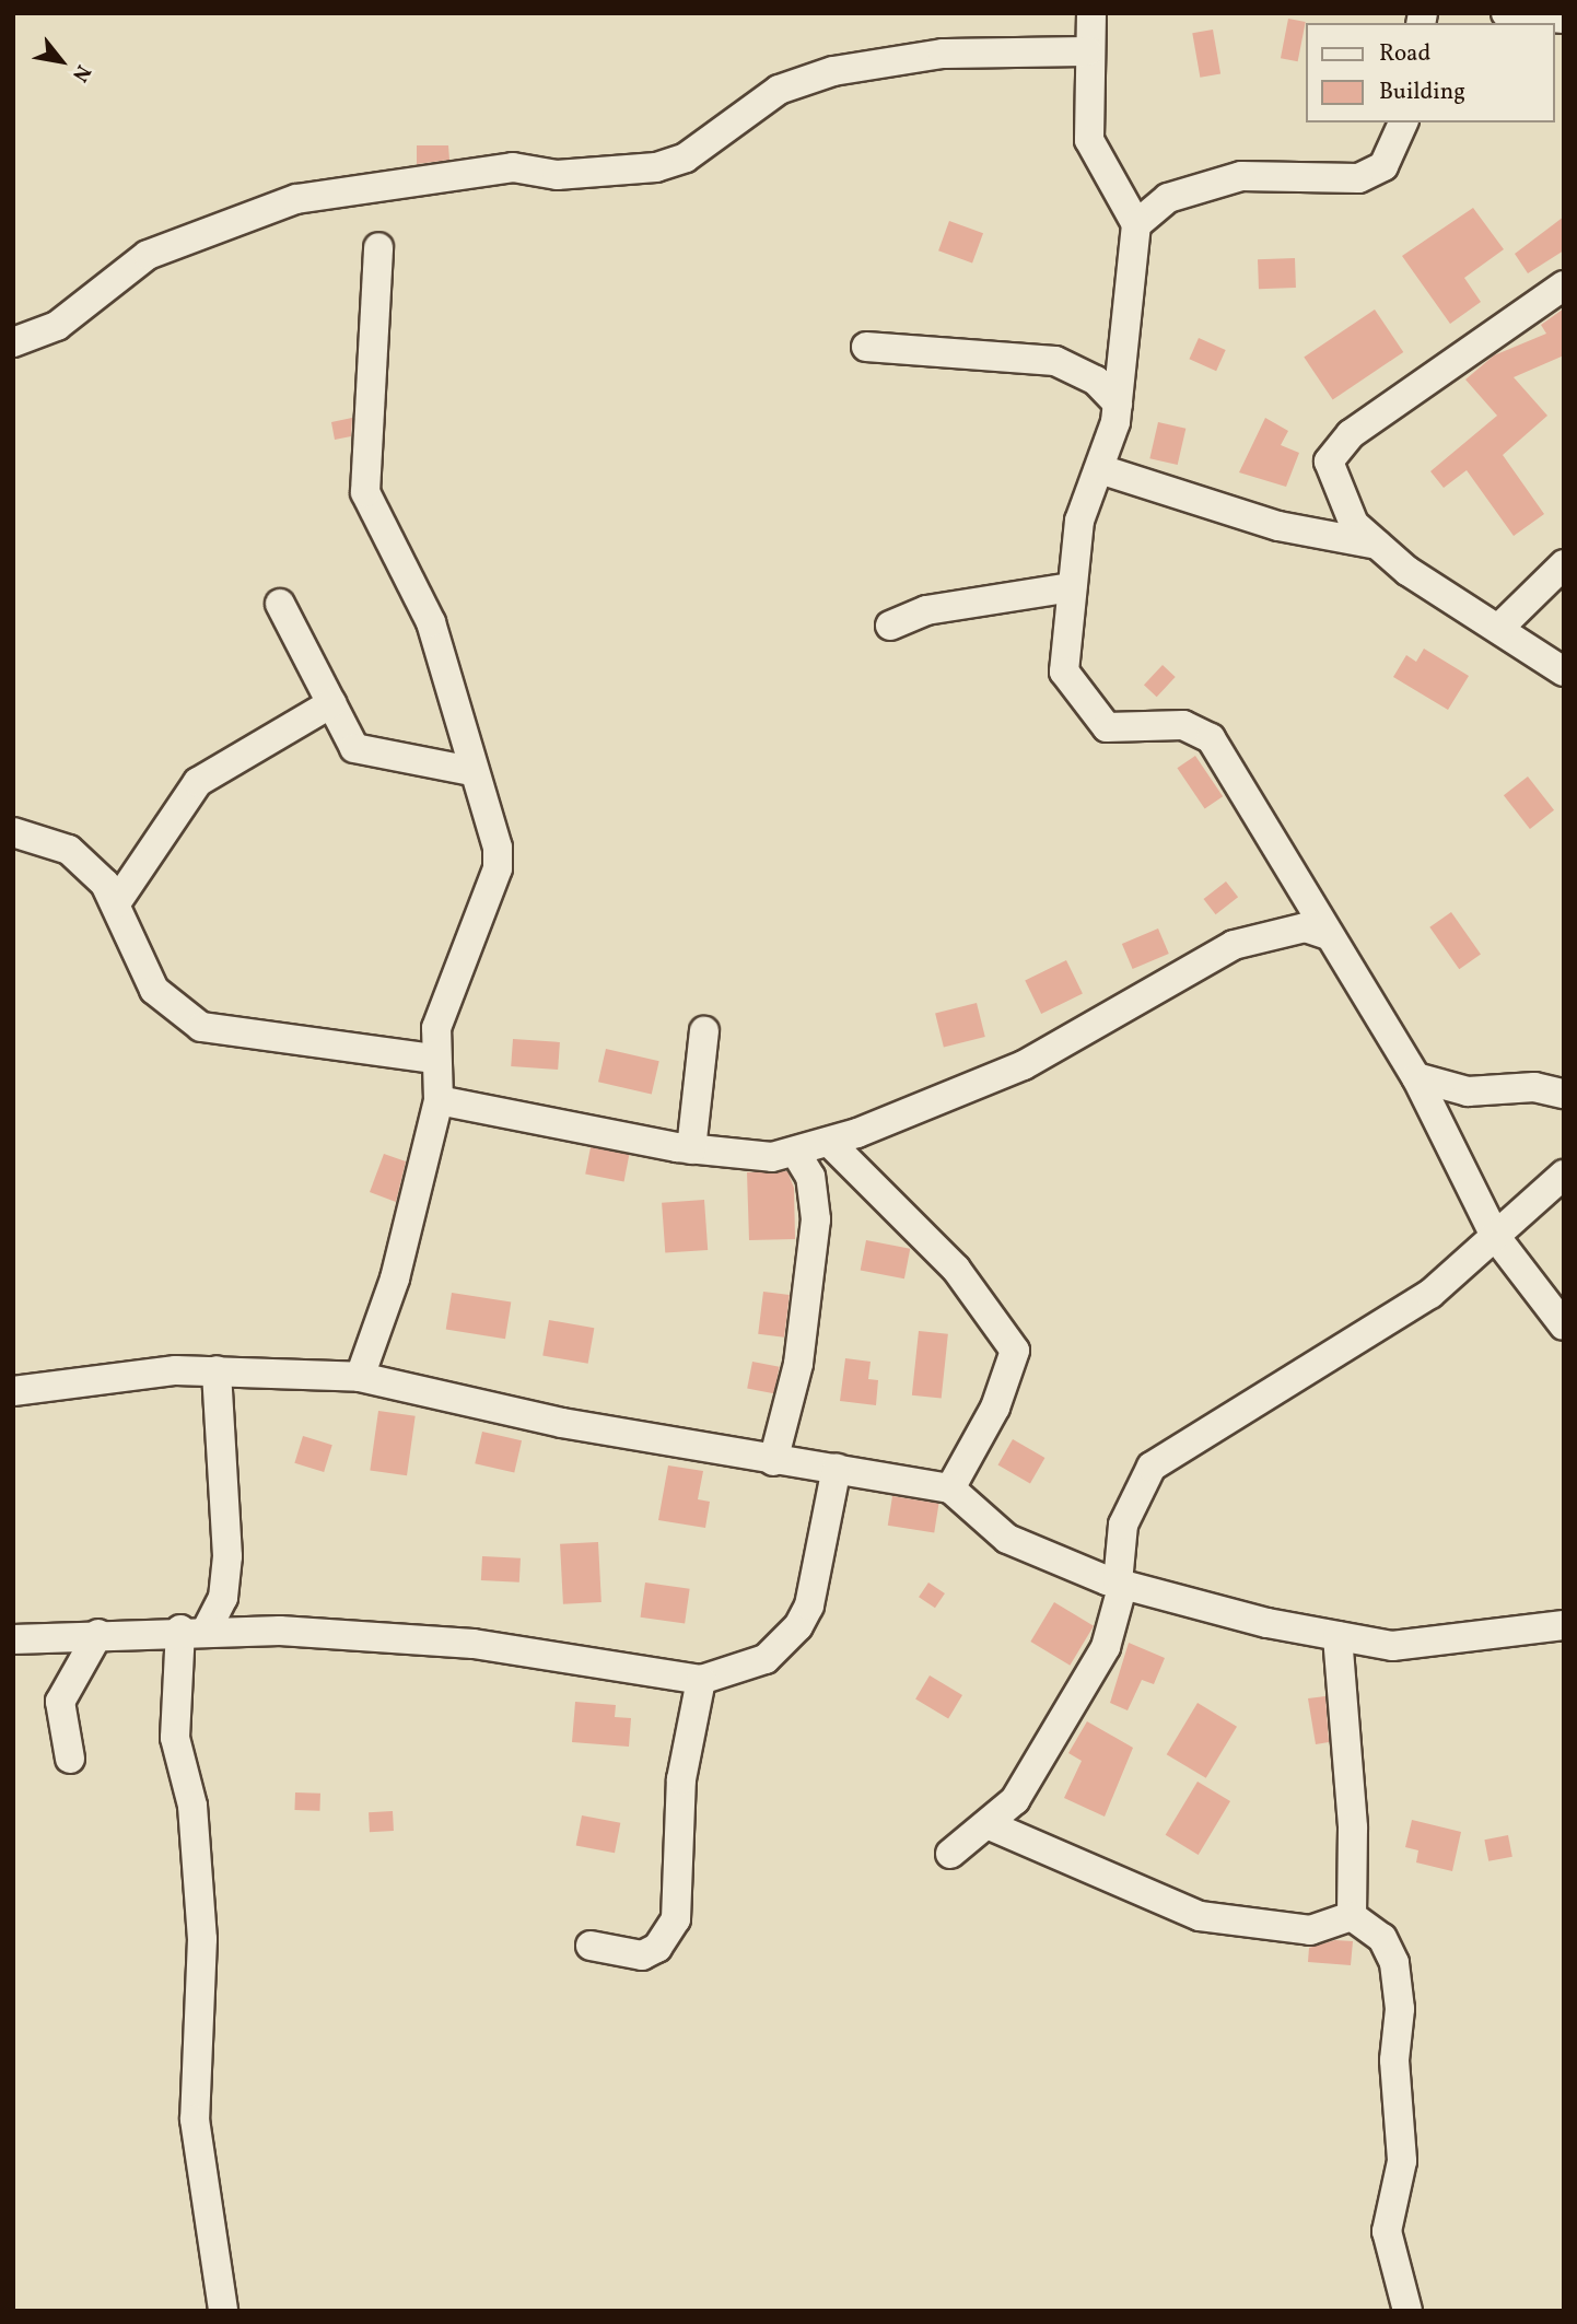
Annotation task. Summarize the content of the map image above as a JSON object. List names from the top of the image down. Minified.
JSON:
{"legend":["Road","Building"],"north":"bottom right"}
